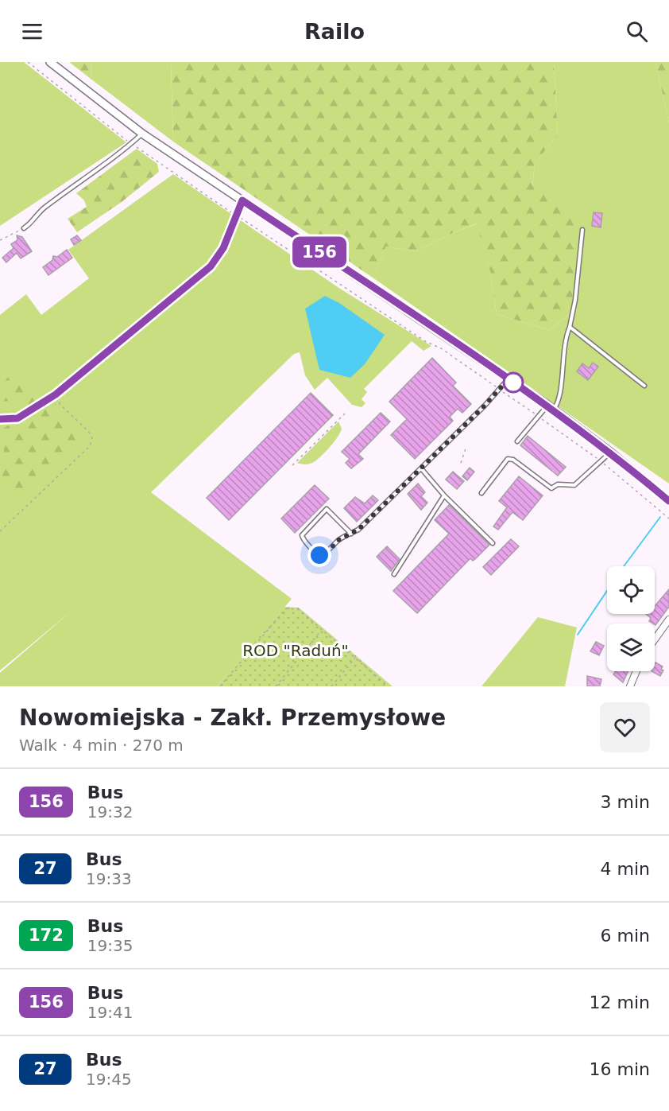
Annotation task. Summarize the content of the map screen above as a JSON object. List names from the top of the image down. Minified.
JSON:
{"parks":["ROD \"Raduń\""],"lines":["bus line 156"],"page":{"header":"Railo","on_map":"156","heading":["Nowomiejska - Zakł. Przemysłowe","Walk · 4 min · 270 m"],"list":[{"mark":"156","name":"Bus","note":"19:32","value":"3 min"},{"mark":"27","name":"Bus","note":"19:33","value":"4 min"},{"mark":"172","name":"Bus","note":"19:35","value":"6 min"},{"mark":"156","name":"Bus","note":"19:41","value":"12 min"},{"mark":"27","name":"Bus","note":"19:45","value":"16 min"}]}}
